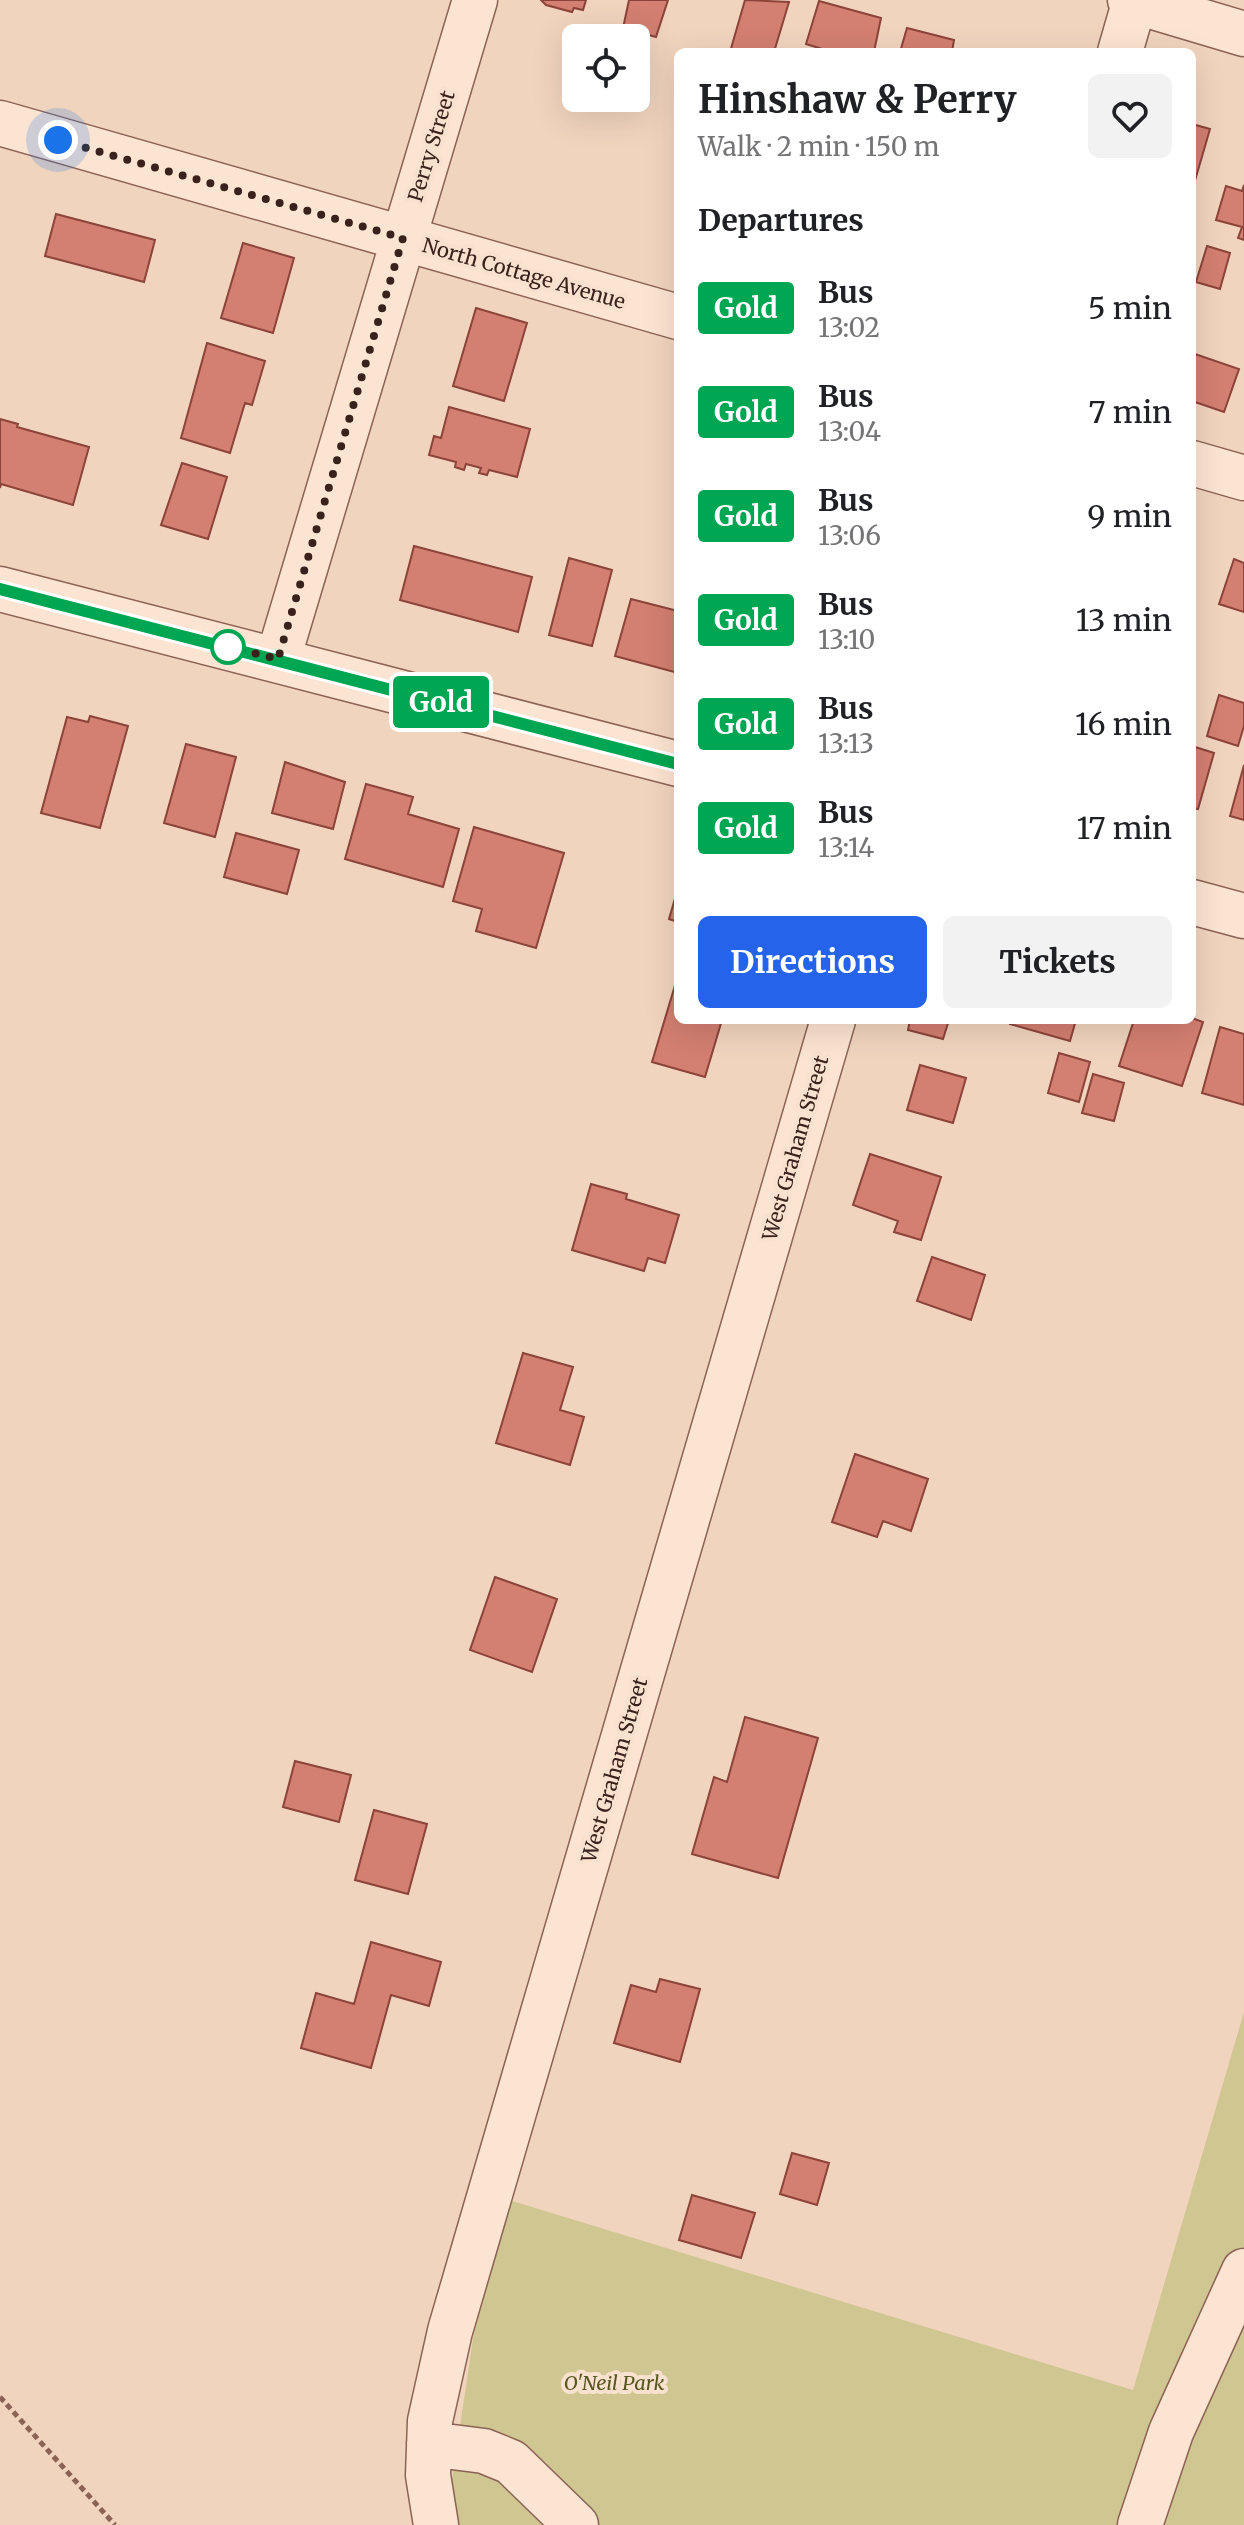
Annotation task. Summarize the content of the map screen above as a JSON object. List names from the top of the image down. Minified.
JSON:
{"streets":{"street":["Perry Street","North Cottage Avenue","West Graham Street"]},"crossings":[["Perry Street","North Cottage Avenue"]],"parks":["O'Neil Park"],"lines":["bus line Gold"],"page":{"on_map":"Gold","heading":[["Hinshaw & Perry","Walk · 2 min · 150 m"],"Departures"],"list":[{"mark":"Gold","name":"Bus","note":"13:02","value":"5 min"},{"mark":"Gold","name":"Bus","note":"13:04","value":"7 min"},{"mark":"Gold","name":"Bus","note":"13:06","value":"9 min"},{"mark":"Gold","name":"Bus","note":"13:10","value":"13 min"},{"mark":"Gold","name":"Bus","note":"13:13","value":"16 min"},{"mark":"Gold","name":"Bus","note":"13:14","value":"17 min"}],"buttons":["Directions","Tickets"]}}
